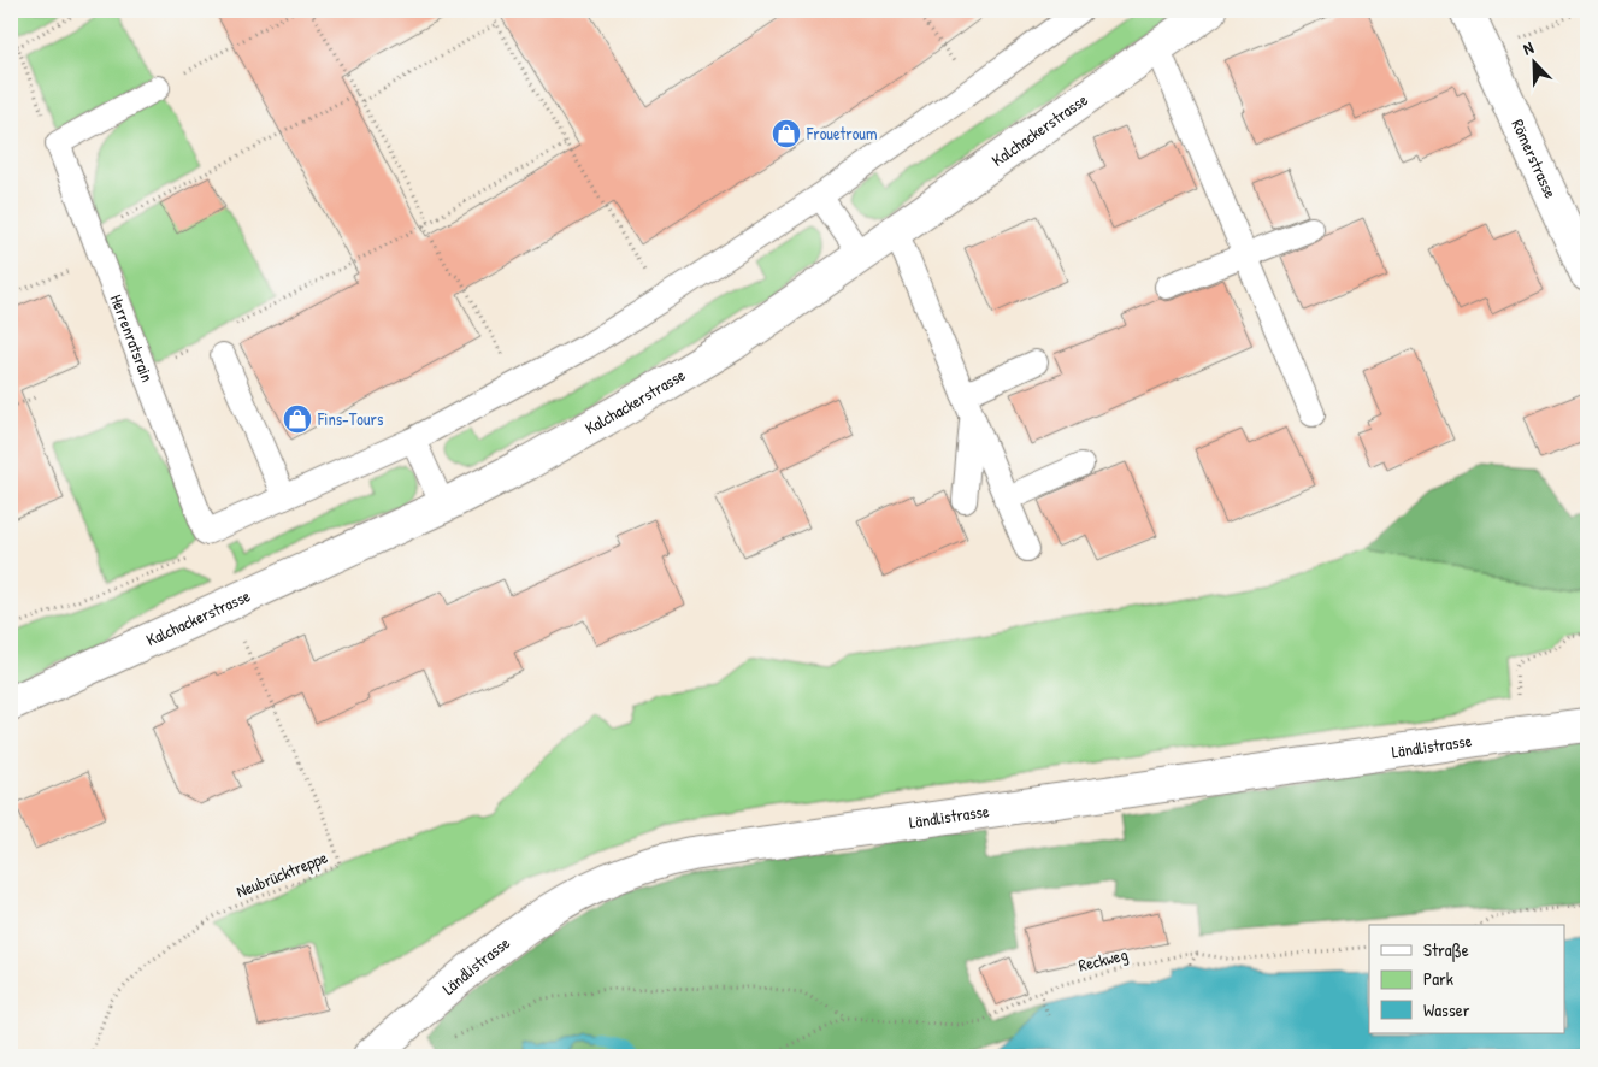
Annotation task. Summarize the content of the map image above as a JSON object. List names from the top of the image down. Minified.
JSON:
{"streets":{"street":["Kalchackerstrasse","Römerstrasse","Ländlistrasse"],"lane":["Herrenratsrain"],"path":["Neubrücktreppe","Reckweg"]},"crossings":[["Kalchackerstrasse","Neubrücktreppe"]],"places":{"shop":["Frouetroum","Fins-Tours"]},"legend":["Straße","Park","Wasser"],"north":"top left"}
